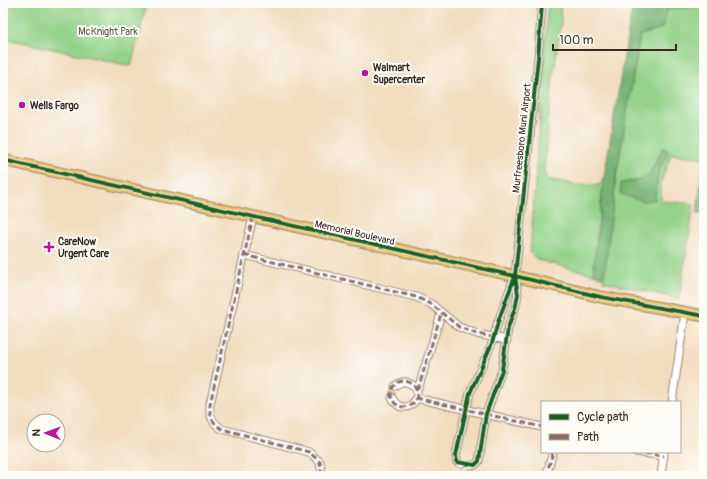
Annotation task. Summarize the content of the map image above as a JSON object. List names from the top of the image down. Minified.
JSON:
{"streets":{"main road":["Memorial Boulevard"],"street":["Murfreesboro Muni Airport"]},"crossings":[["Murfreesboro Muni Airport","Memorial Boulevard"]],"parks":["McKnight Park"],"places":{"other":["Walmart Supercenter","Wells Fargo"],"health":["CareNow Urgent Care"]},"legend":["Cycle path","Path"],"scale_bar":"100 m","north":"left"}
